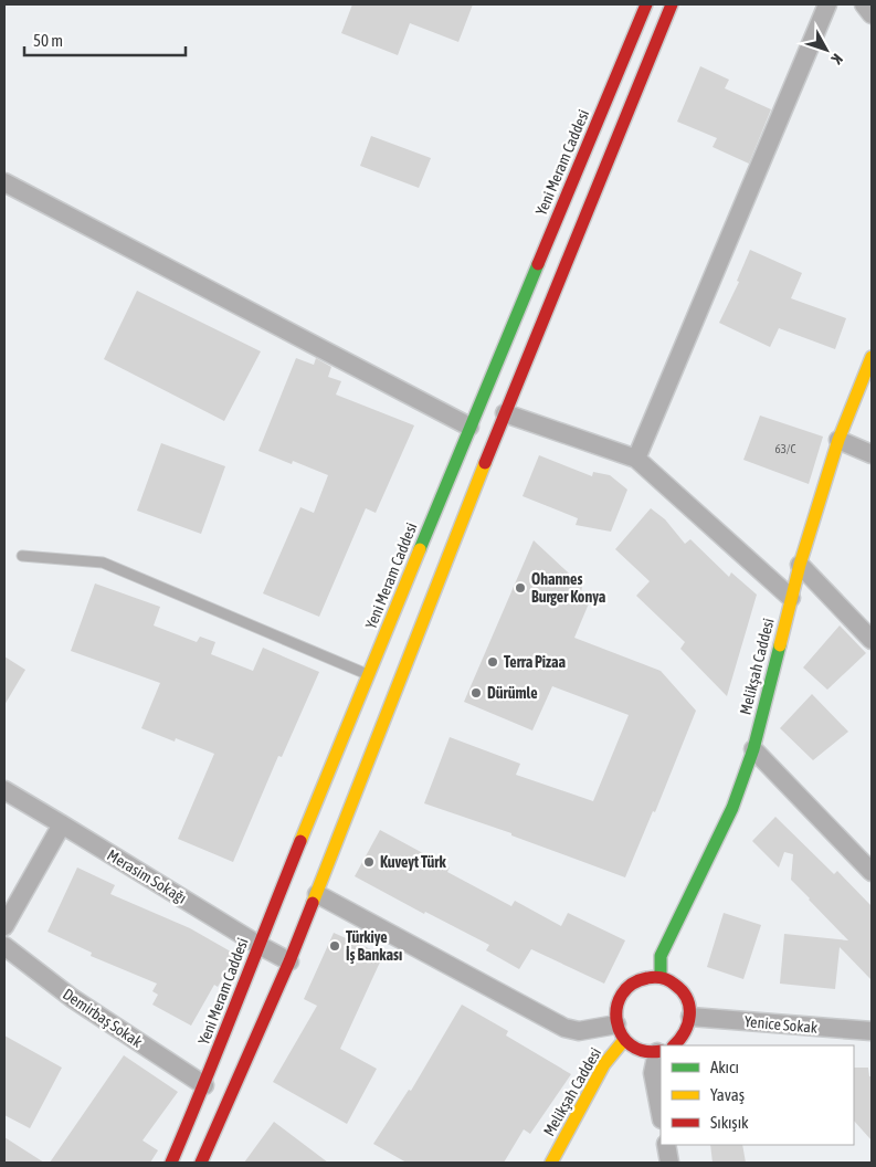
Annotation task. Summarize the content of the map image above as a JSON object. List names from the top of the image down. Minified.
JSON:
{"streets":{"main road":["Yeni Meram Caddesi","Melikşah Caddesi"],"street":["Merasim Sokağı","Demirbaş Sokak","Yenice Sokak"]},"crossings":[["Yeni Meram Caddesi","Merasim Sokağı"],["Yeni Meram Caddesi","Demirbaş Sokak"]],"places":["Ohannes Burger Konya","Terra Pizaa","Dürümle","Kuveyt Türk","Türkiye İş Bankası"],"house_numbers":["63/C"],"legend":["Akıcı","Yavaş","Sıkışık"],"scale_bar":"50 m","north":"bottom right"}
